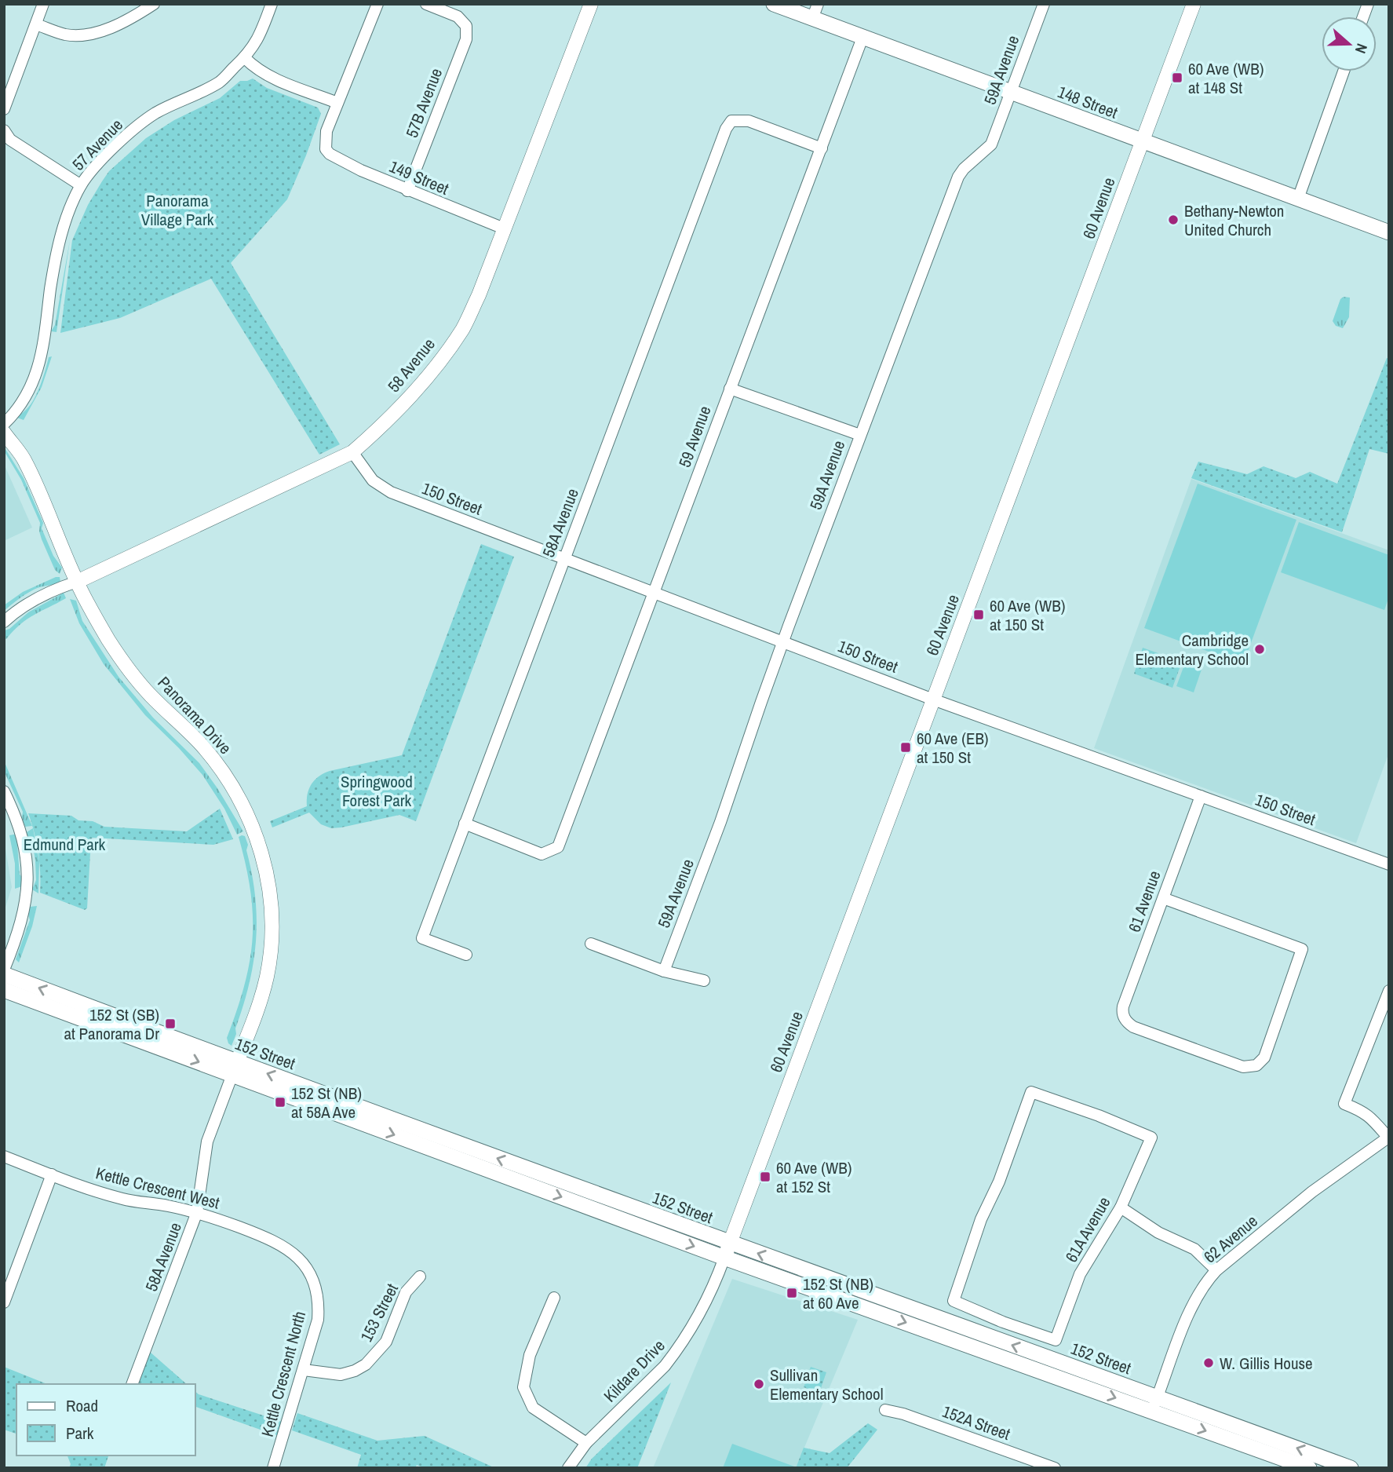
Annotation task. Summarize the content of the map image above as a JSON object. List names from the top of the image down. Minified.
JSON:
{"streets":{"main road":["148 Street","152 Street"],"street":["59A Avenue","57B Avenue","57 Avenue","149 Street","60 Avenue","58 Avenue","59 Avenue","150 Street","58A Avenue","Panorama Drive","61 Avenue","Kettle Crescent West","61A Avenue","62 Avenue","153 Street","Kildare Drive","Kettle Crescent North","152A Street"]},"crossings":[["59A Avenue","148 Street"],["59A Avenue","150 Street"],["148 Street","60 Avenue"],["148 Street","59 Avenue"],["57B Avenue","149 Street"],["149 Street","58 Avenue"],["60 Avenue","150 Street"],["60 Avenue","152 Street"],["60 Avenue","Kildare Drive"],["58 Avenue","150 Street"],["58 Avenue","Panorama Drive"],["59 Avenue","150 Street"],["59 Avenue","58A Avenue"],["150 Street","58A Avenue"],["150 Street","61 Avenue"],["58A Avenue","Panorama Drive"],["58A Avenue","152 Street"],["58A Avenue","Kettle Crescent West"],["Panorama Drive","152 Street"],["152 Street","62 Avenue"],["152 Street","Kildare Drive"],["Kettle Crescent West","Kettle Crescent North"],["153 Street","Kettle Crescent North"]],"parks":["Panorama Village Park","Springwood Forest Park","Edmund Park"],"places":{"transit":["60 Ave (WB) at 148 St","60 Ave (WB) at 150 St","60 Ave (EB) at 150 St","152 St (SB) at Panorama Dr","152 St (NB) at 58A Ave","60 Ave (WB) at 152 St","152 St (NB) at 60 Ave"],"other":["Bethany-Newton United Church","Cambridge Elementary School","W. Gillis House","Sullivan Elementary School"]},"legend":["Road","Park"],"north":"right"}
